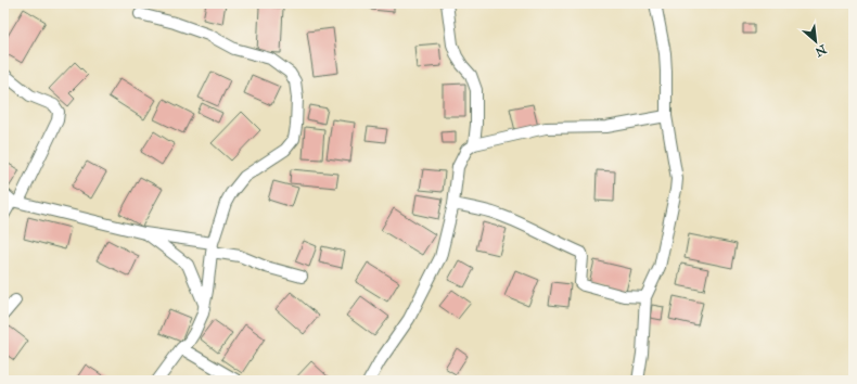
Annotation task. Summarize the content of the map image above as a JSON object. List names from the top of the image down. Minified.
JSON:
{"north":"bottom right"}
